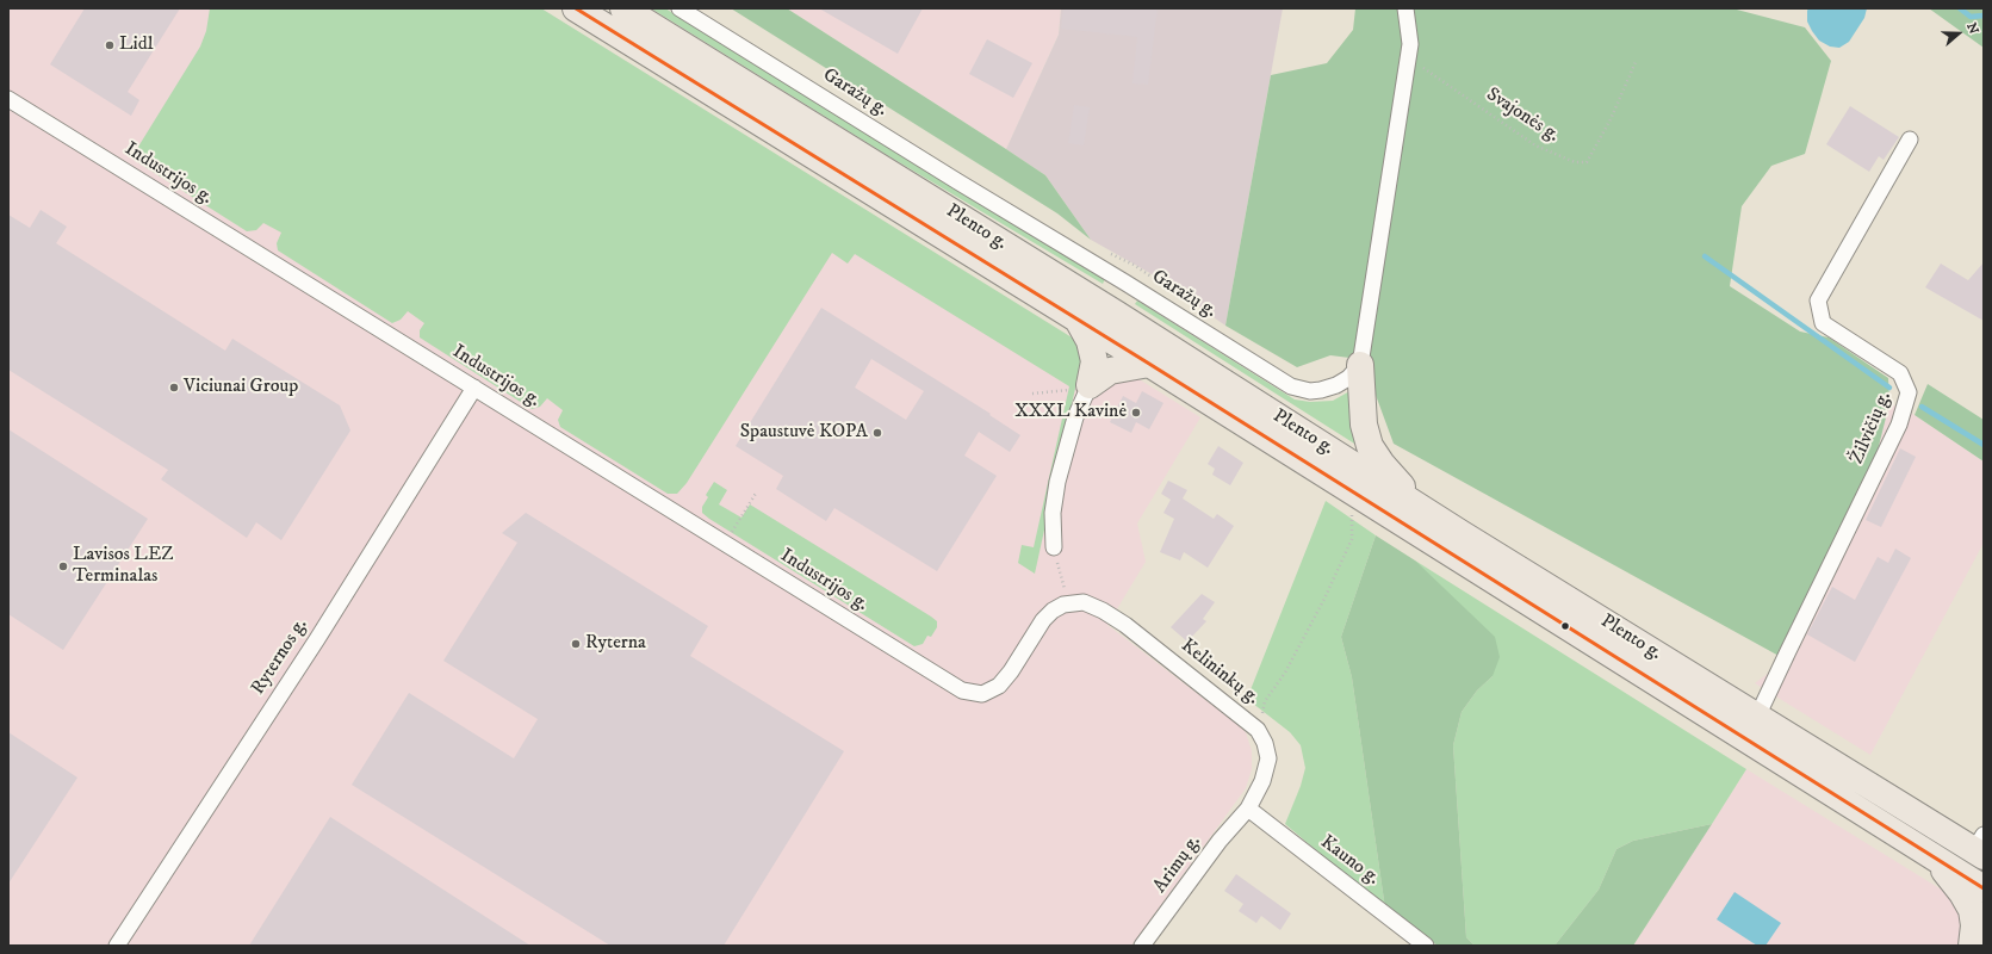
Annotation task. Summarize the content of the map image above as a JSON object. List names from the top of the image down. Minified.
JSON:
{"streets":{"highway":["Plento g."],"street":["Garažų g.","Industrijos g.","Žilvičių g.","Ryternos g.","Kelininkų g.","Kauno g.","Arimų g."],"path":["Svajonės g."]},"crossings":[["Industrijos g.","Ryternos g."],["Industrijos g.","Kelininkų g."],["Plento g.","Žilvičių g."],["Kelininkų g.","Kauno g."],["Kelininkų g.","Arimų g."],["Kauno g.","Arimų g."]],"places":["Lidl","Viciunai Group","XXXL Kavinė","Spaustuvė KOPA","Lavisos LEZ Terminalas","Ryterna"],"north":"right"}
